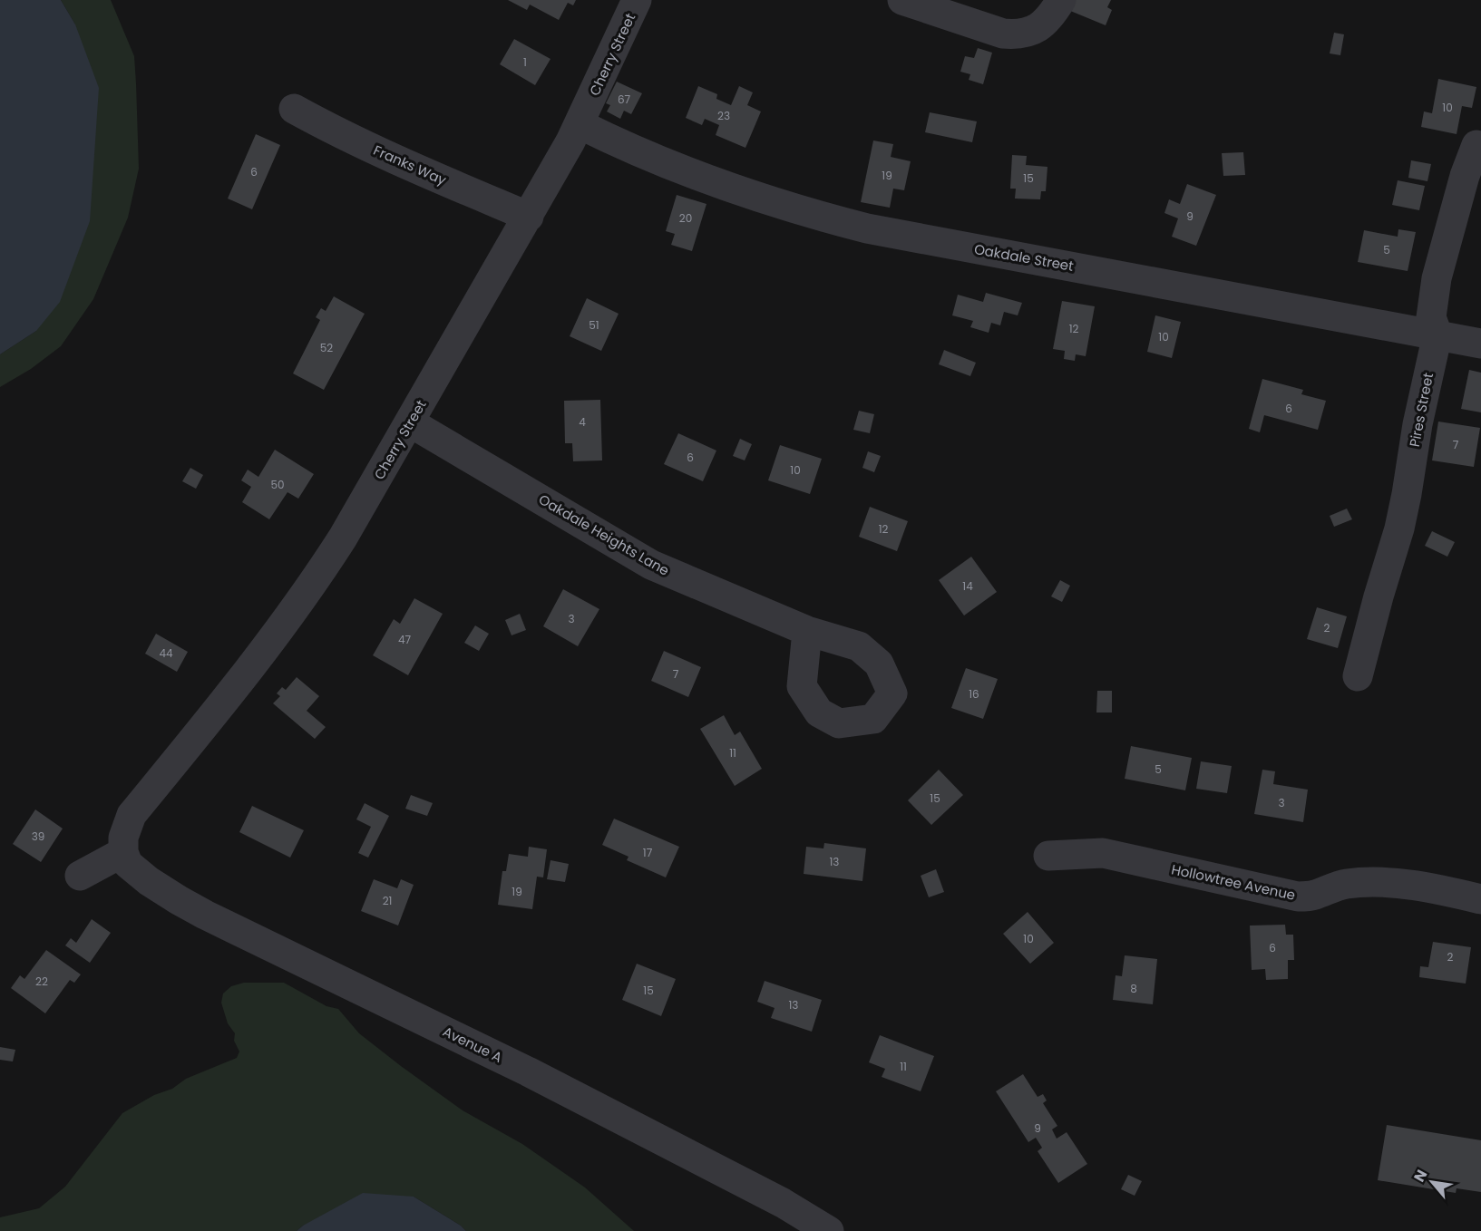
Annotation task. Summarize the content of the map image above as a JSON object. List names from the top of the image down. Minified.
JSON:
{"streets":{"street":["Cherry Street","Franks Way","Oakdale Street","Pires Street","Oakdale Heights Lane","Hollowtree Avenue","Avenue A"]},"crossings":[["Cherry Street","Franks Way"],["Cherry Street","Oakdale Street"],["Cherry Street","Oakdale Heights Lane"],["Cherry Street","Avenue A"],["Oakdale Street","Pires Street"]],"house_numbers":["1","67","10","23","6","19","15","9","20","5","51","12","10","52","6","4","7","6","10","50","12","14","3","2","47","44","7","16","11","5","15","3","39","17","13","19","21","10","6","2","22","8","15","13","11","9"],"north":"top left"}
